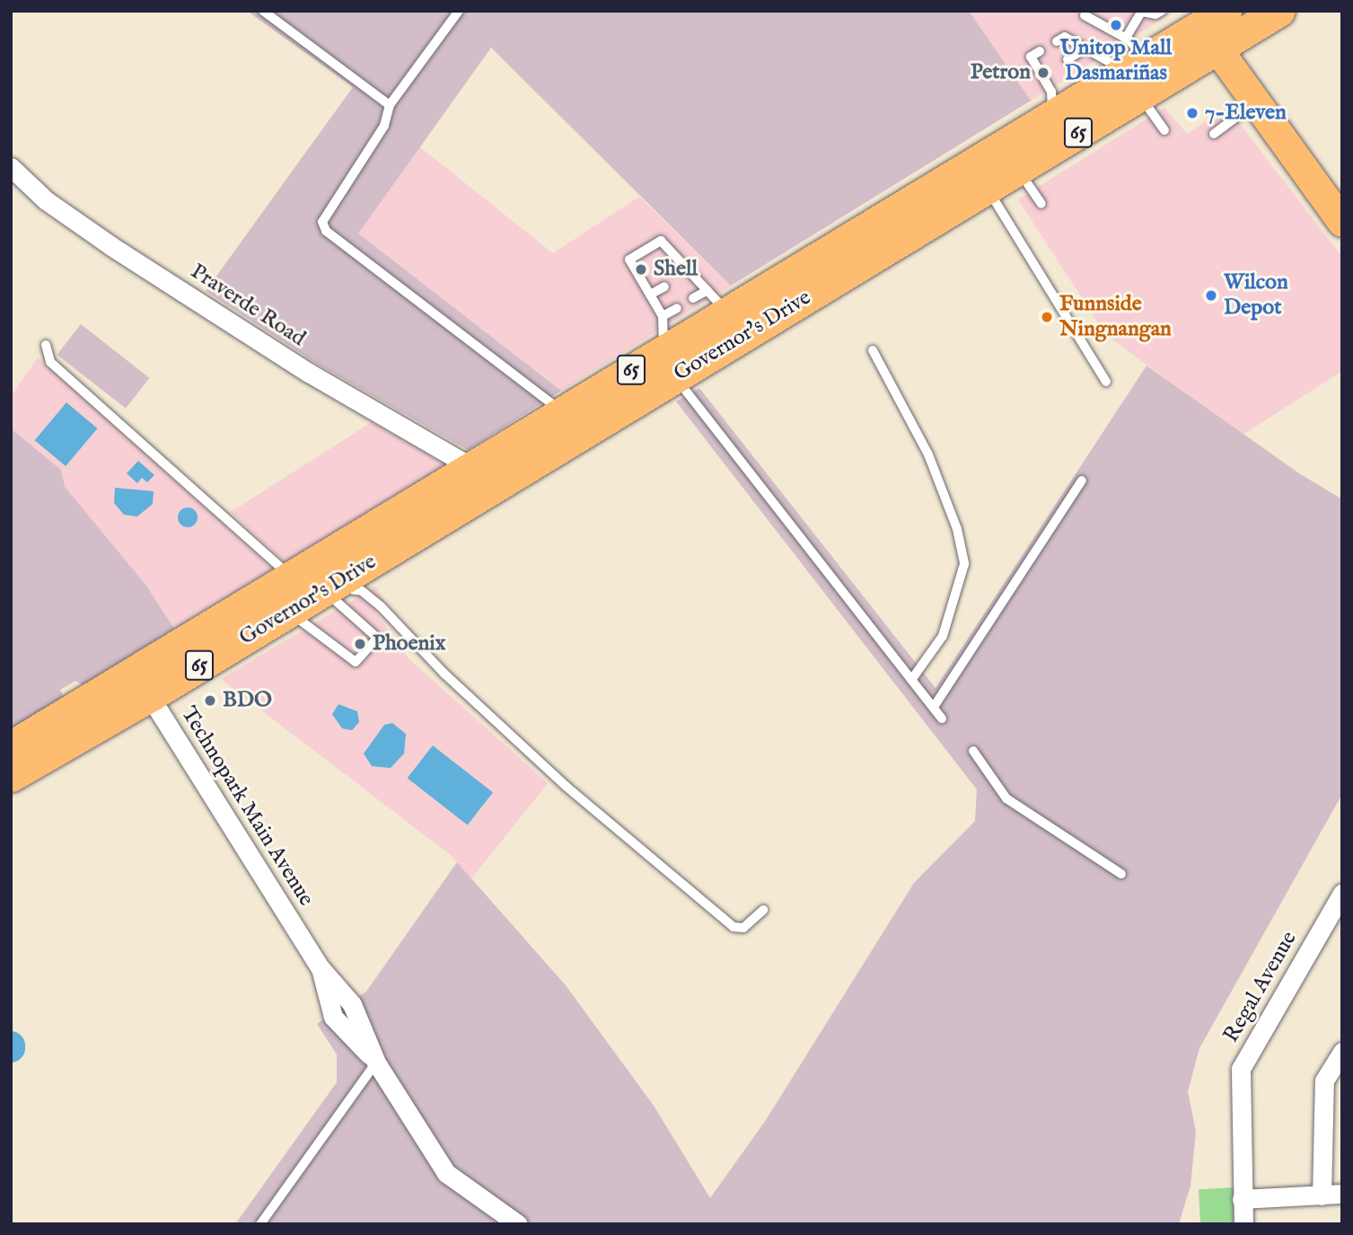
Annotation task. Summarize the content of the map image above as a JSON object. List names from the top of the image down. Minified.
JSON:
{"streets":{"highway":["65","Governor's Drive"],"street":["Praverde Road","Technopark Main Avenue","Regal Avenue"]},"crossings":[["Praverde Road","Governor's Drive"],["Governor's Drive","Technopark Main Avenue"]],"places":["Unitop Mall Dasmariñas","Petron","7-Eleven","Shell","Wilcon Depot","Funnside Ningnangan","Phoenix","BDO"]}
